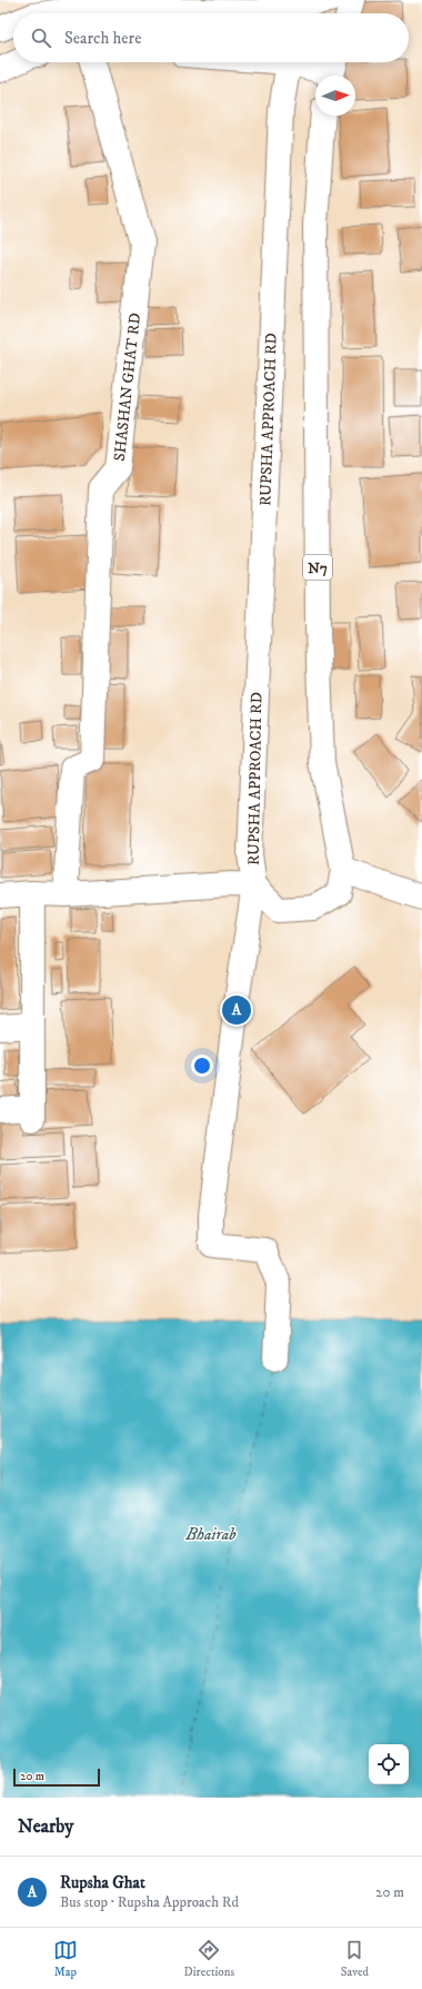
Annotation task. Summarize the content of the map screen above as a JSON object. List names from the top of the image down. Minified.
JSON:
{"streets":{"main road":["SHASHAN GHAT RD","RUPSHA APPROACH RD","N7"]},"water":["Bhairab"],"scale_bar":"20 m","north":"right","page":{"search":"Search here","pins":"A","scale":"20 m","heading":"Nearby","list":[{"mark":"A","name":"Rupsha Ghat","note":"Bus stop · Rupsha Approach Rd","value":"20 m"}],"nav":["Map","Directions","Saved"]}}
